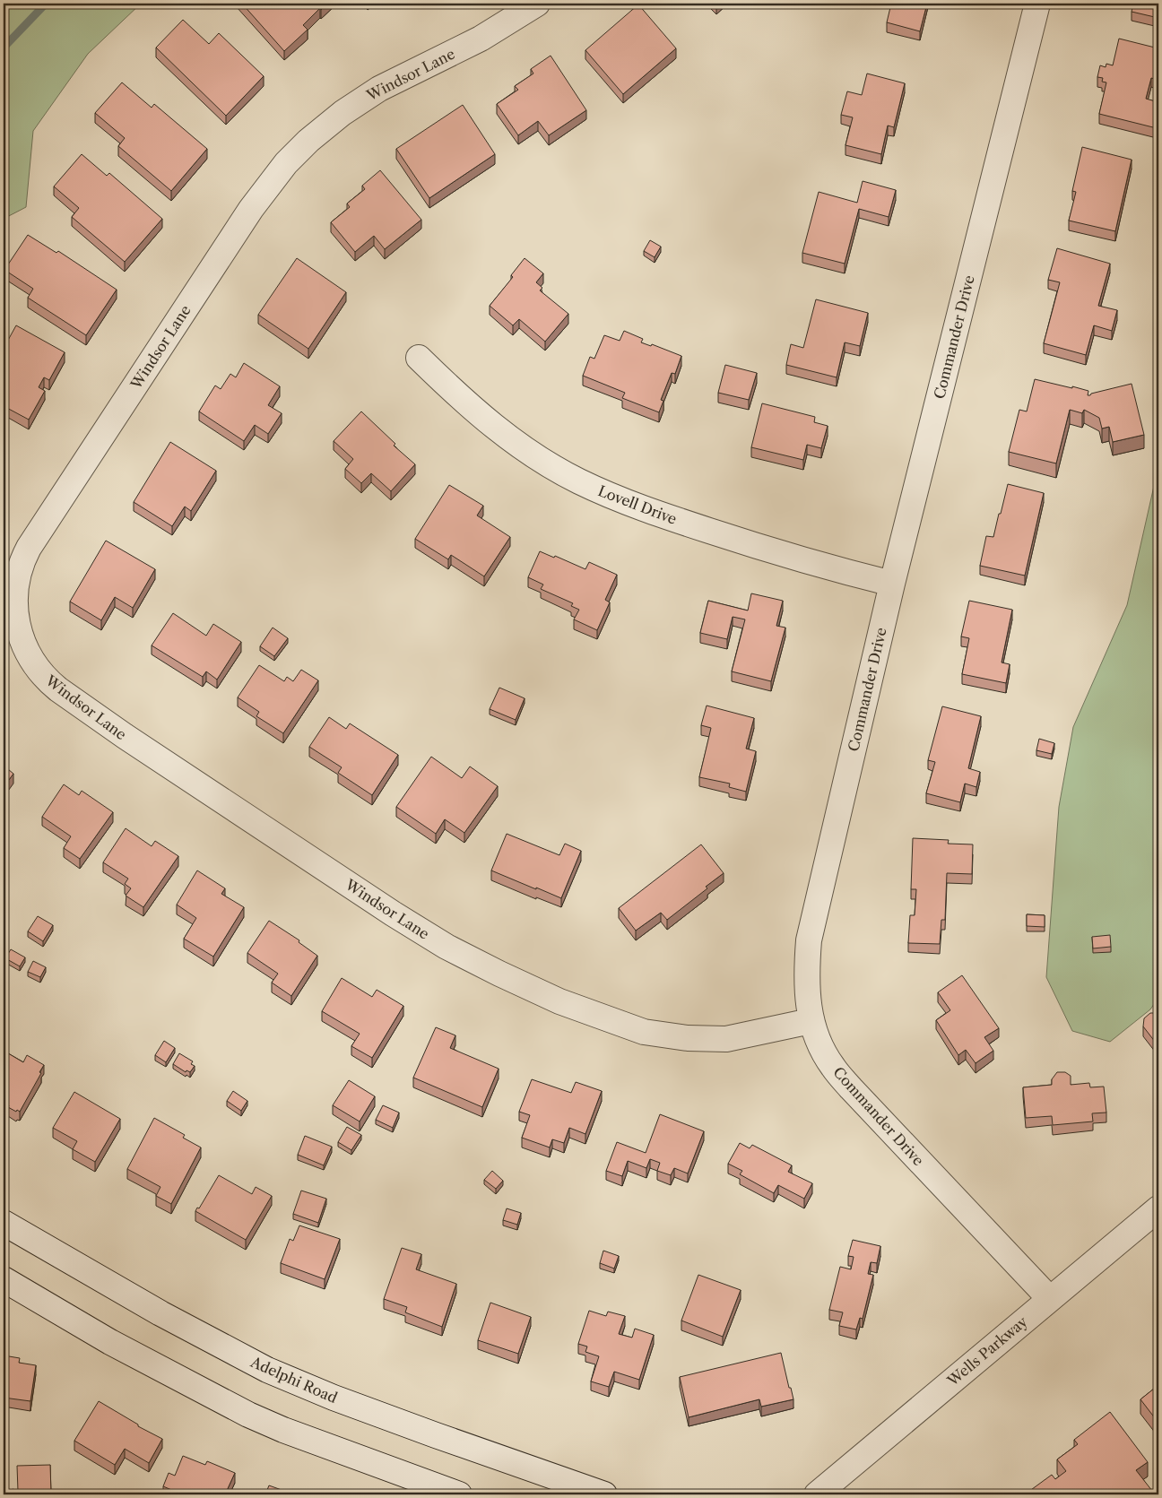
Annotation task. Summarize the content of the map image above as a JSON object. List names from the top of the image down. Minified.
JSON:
{"streets":{"street":["Windsor Lane","Commander Drive","Lovell Drive","Wells Parkway","Adelphi Road"]},"crossings":[["Windsor Lane","Commander Drive"],["Commander Drive","Lovell Drive"],["Commander Drive","Wells Parkway"]]}
